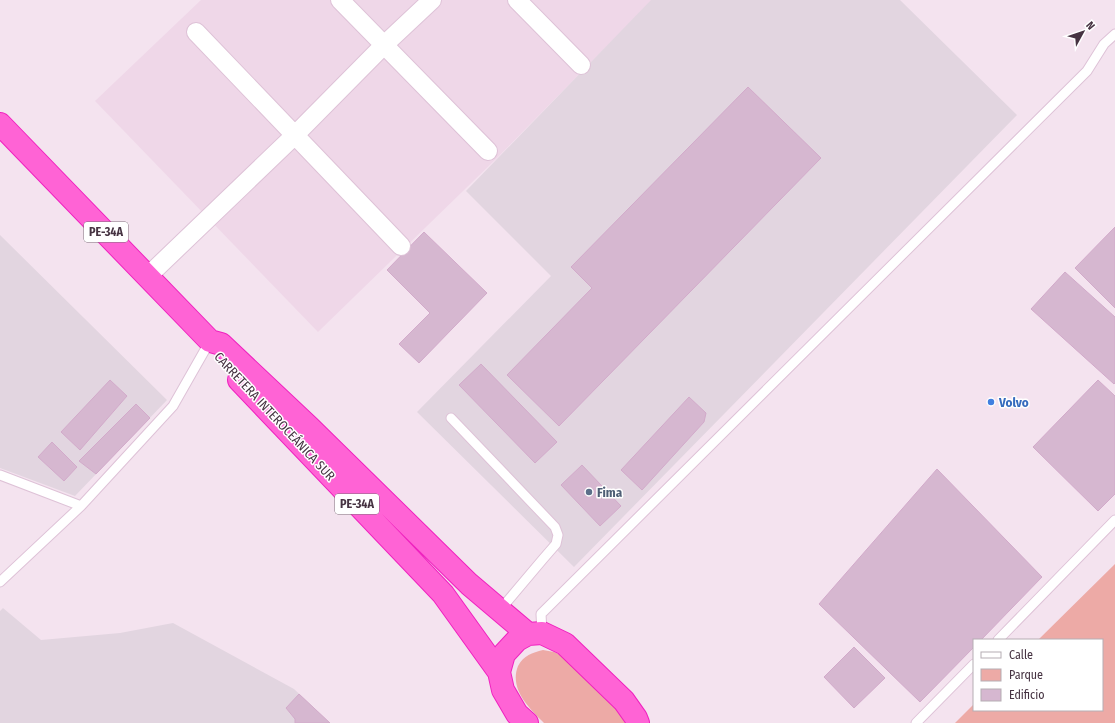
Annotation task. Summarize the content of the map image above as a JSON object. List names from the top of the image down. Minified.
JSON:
{"streets":{"highway":["PE-34A","CARRETERA INTEROCEÁNICA SUR"]},"crossings":[["PE-34A","CARRETERA INTEROCEÁNICA SUR"]],"places":["Volvo","Fima"],"legend":["Calle","Parque","Edificio"],"north":"top right"}
